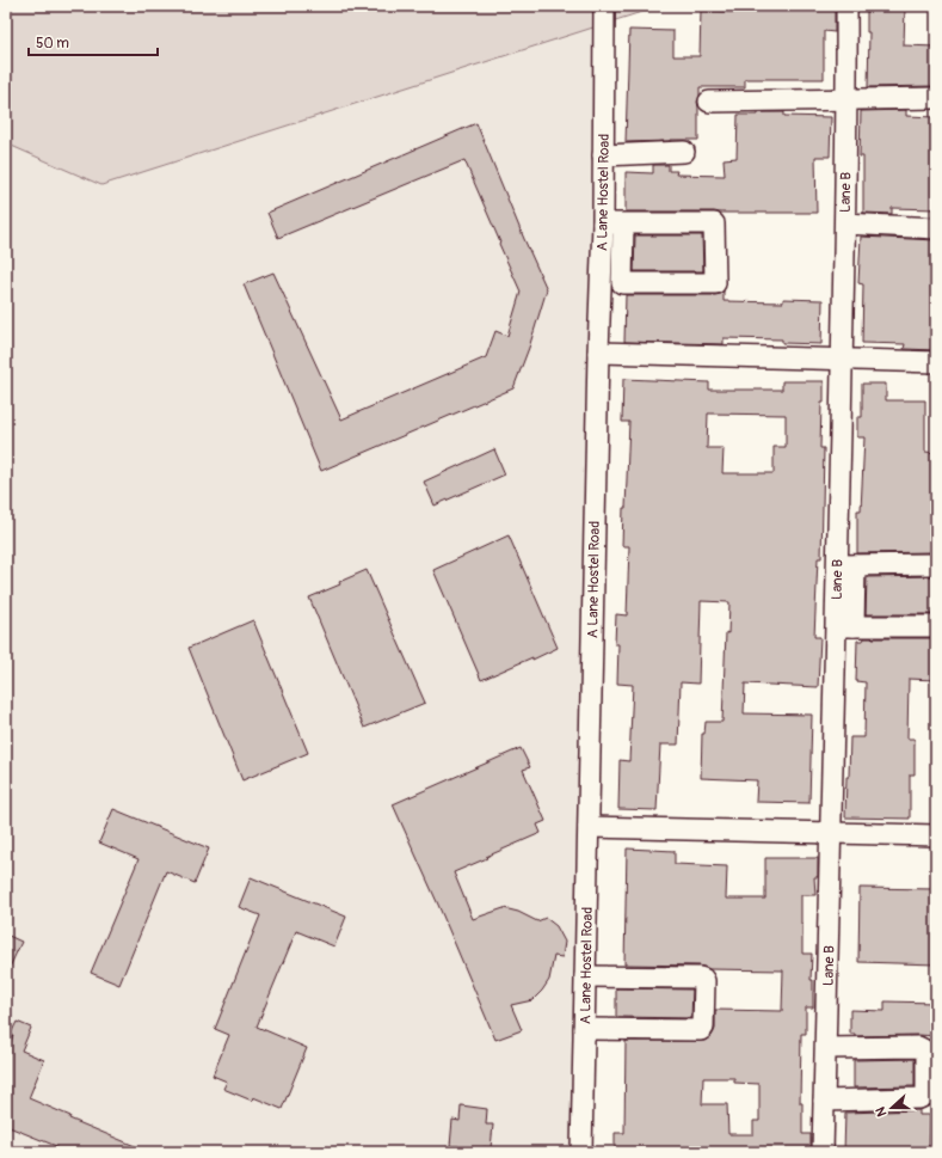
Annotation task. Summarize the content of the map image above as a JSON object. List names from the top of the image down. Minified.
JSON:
{"streets":{"street":["A Lane Hostel Road","Lane B"]},"scale_bar":"50 m","north":"left"}
